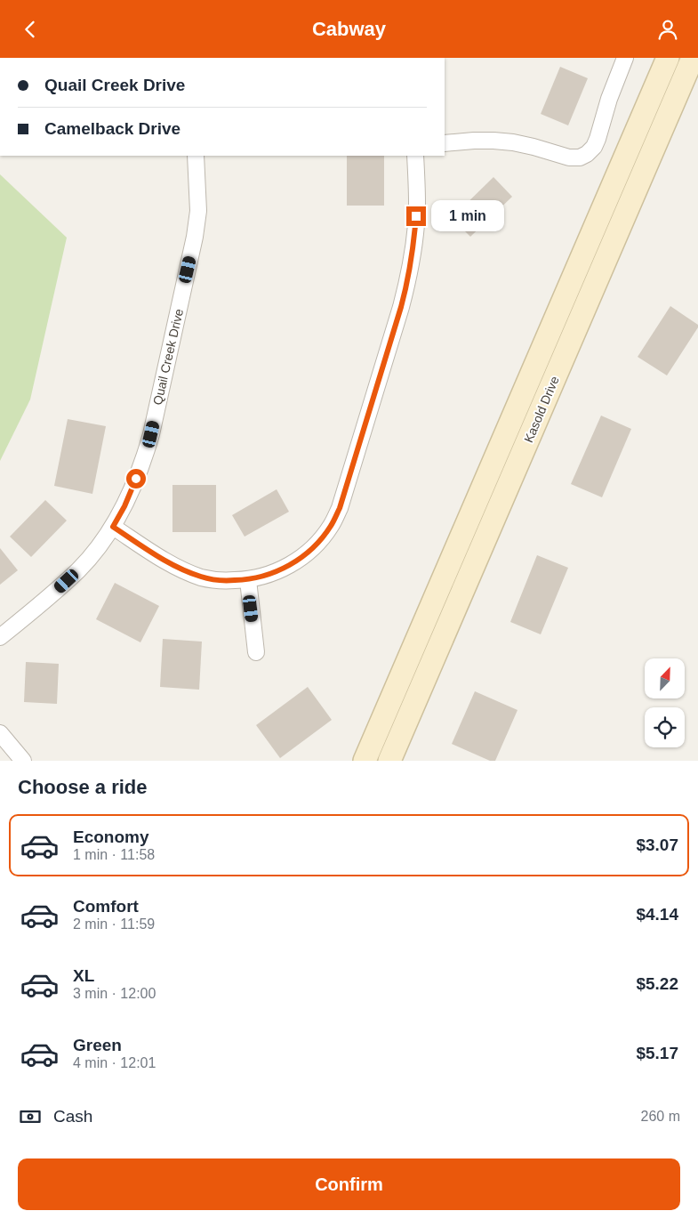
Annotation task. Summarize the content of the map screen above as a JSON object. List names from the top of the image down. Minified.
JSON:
{"streets":{"main road":["Kasold Drive"],"street":["Quail Creek Drive"]},"north":"top right","page":{"header":"Cabway","banner":["Quail Creek Drive","Camelback Drive"],"bubble":"1 min","heading":"Choose a ride","list":[{"name":"Economy","note":"1 min · 11:58","value":"$3.07"},{"name":"Comfort","note":"2 min · 11:59","value":"$4.14"},{"name":"XL","note":"3 min · 12:00","value":"$5.22"},{"name":"Green","note":"4 min · 12:01","value":"$5.17"}],"pay":["Cash","260 m"],"buttons":"Confirm"}}
